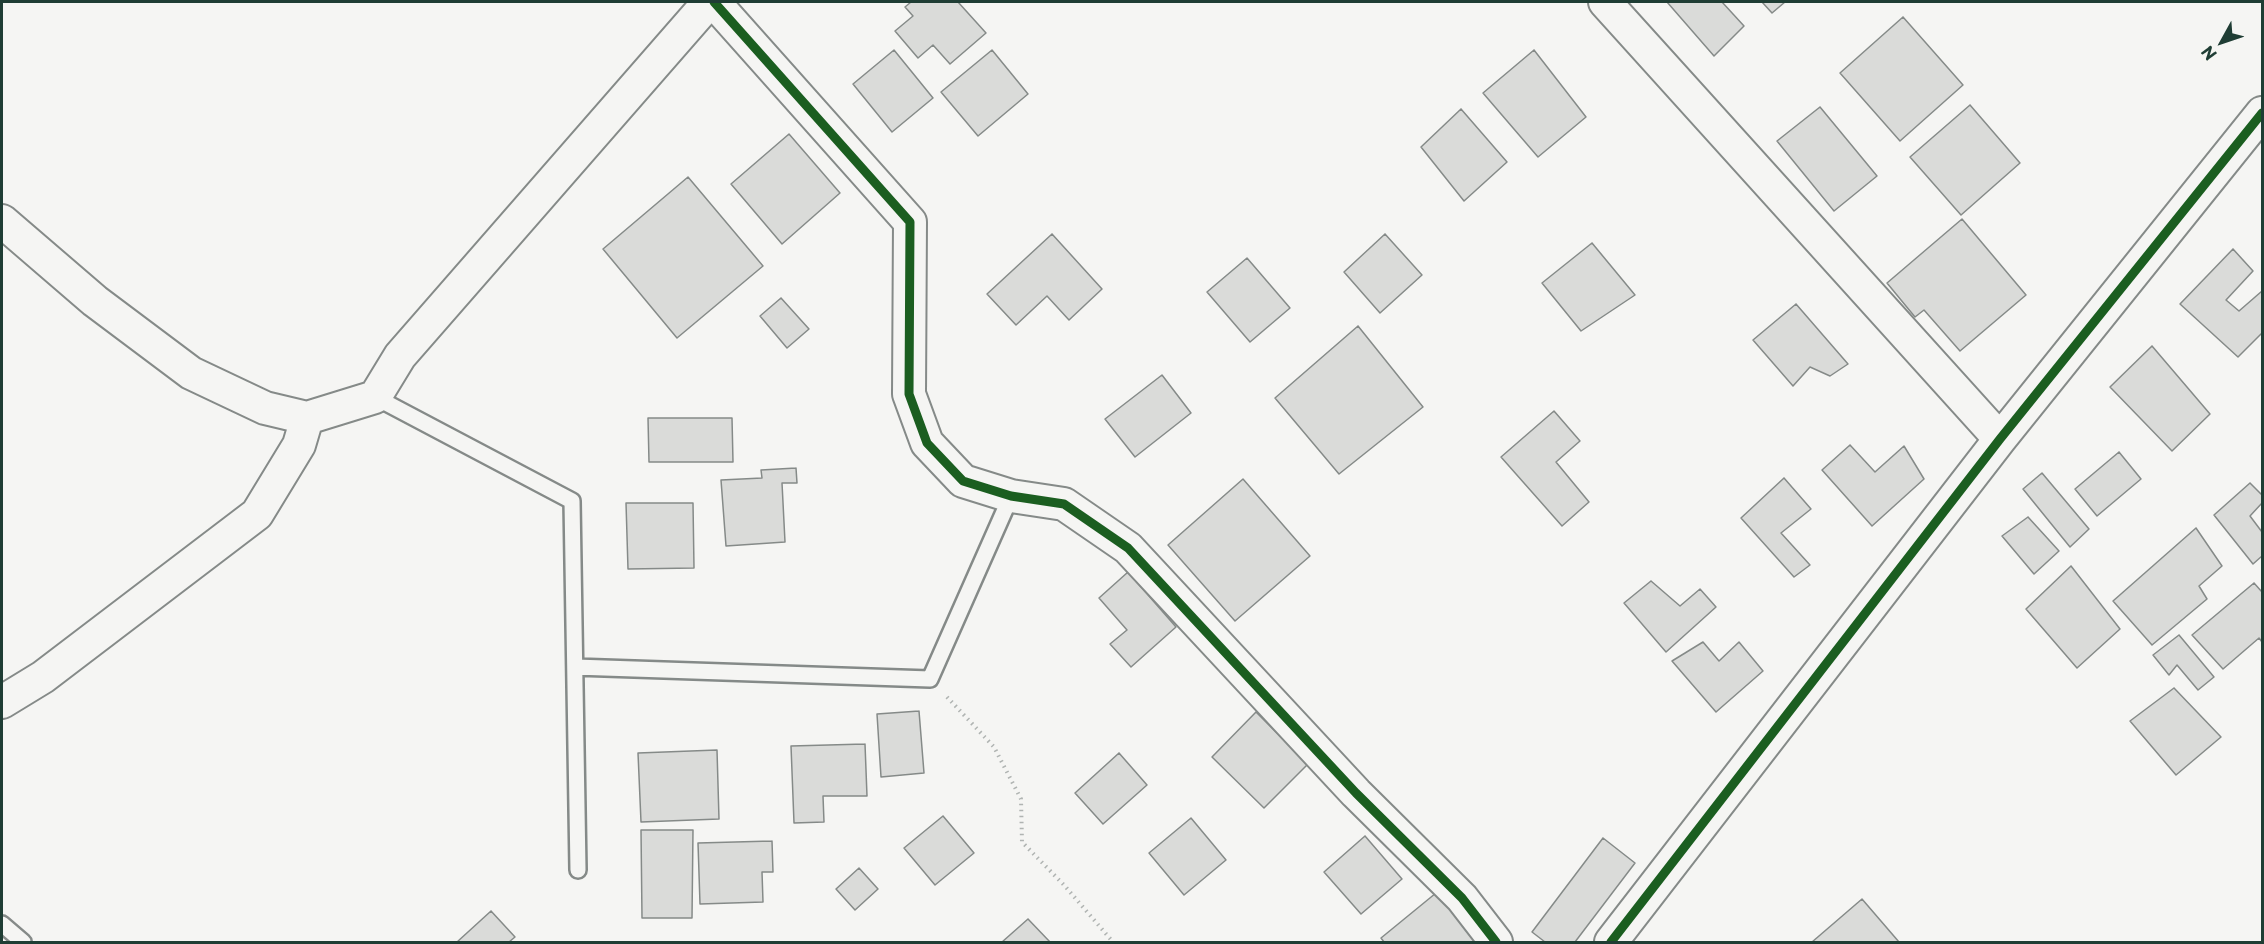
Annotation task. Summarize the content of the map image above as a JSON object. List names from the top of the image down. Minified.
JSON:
{"north":"bottom left"}
